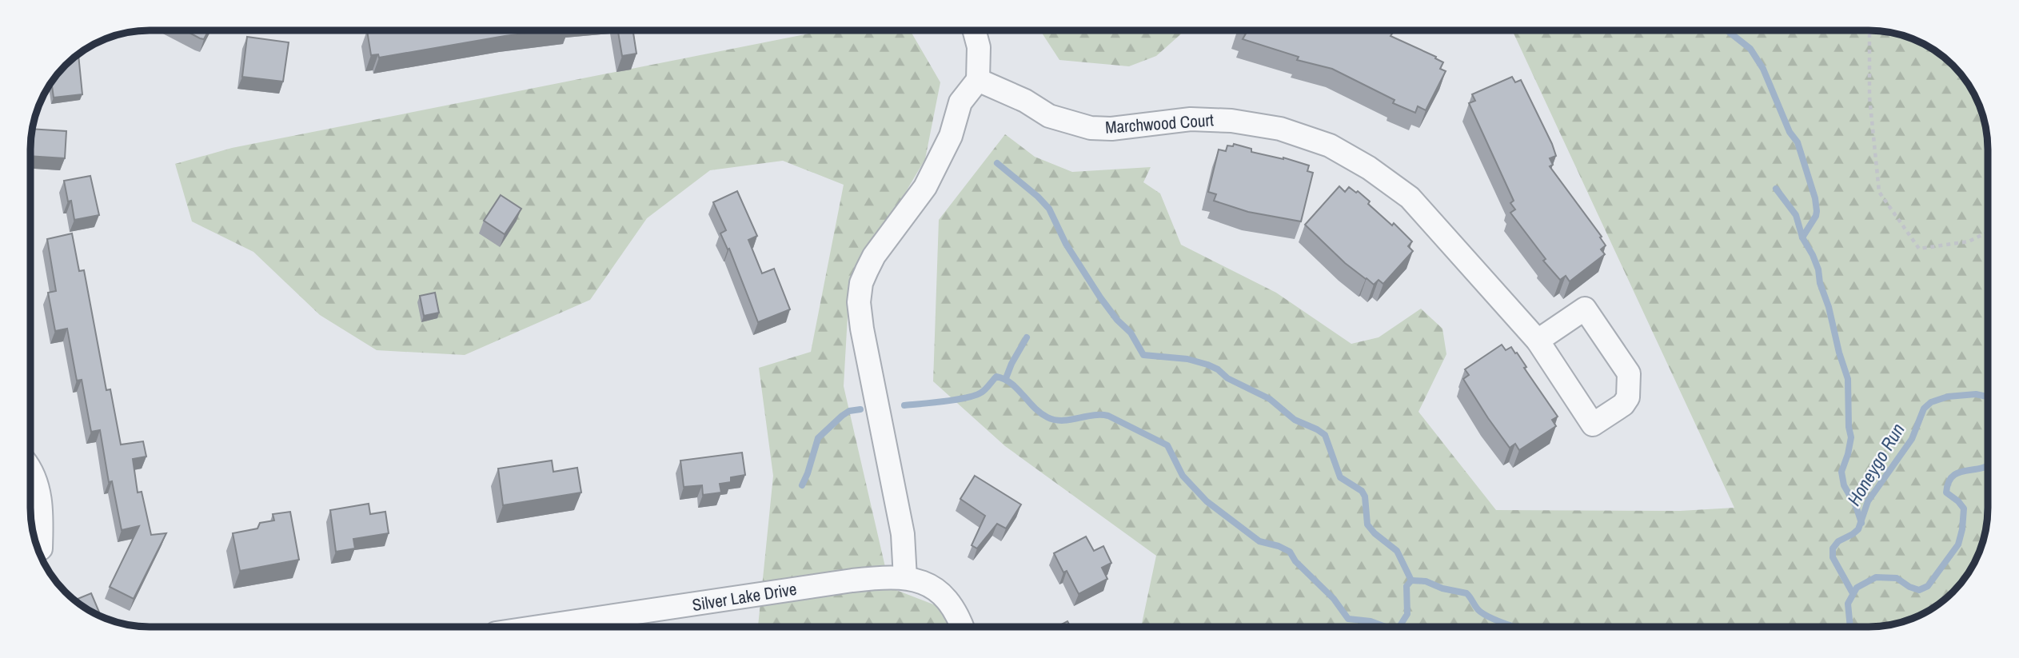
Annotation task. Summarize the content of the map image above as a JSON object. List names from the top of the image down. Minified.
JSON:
{"streets":{"street":["Marchwood Court","Silver Lake Drive"]},"water":["Honeygo Run"]}
